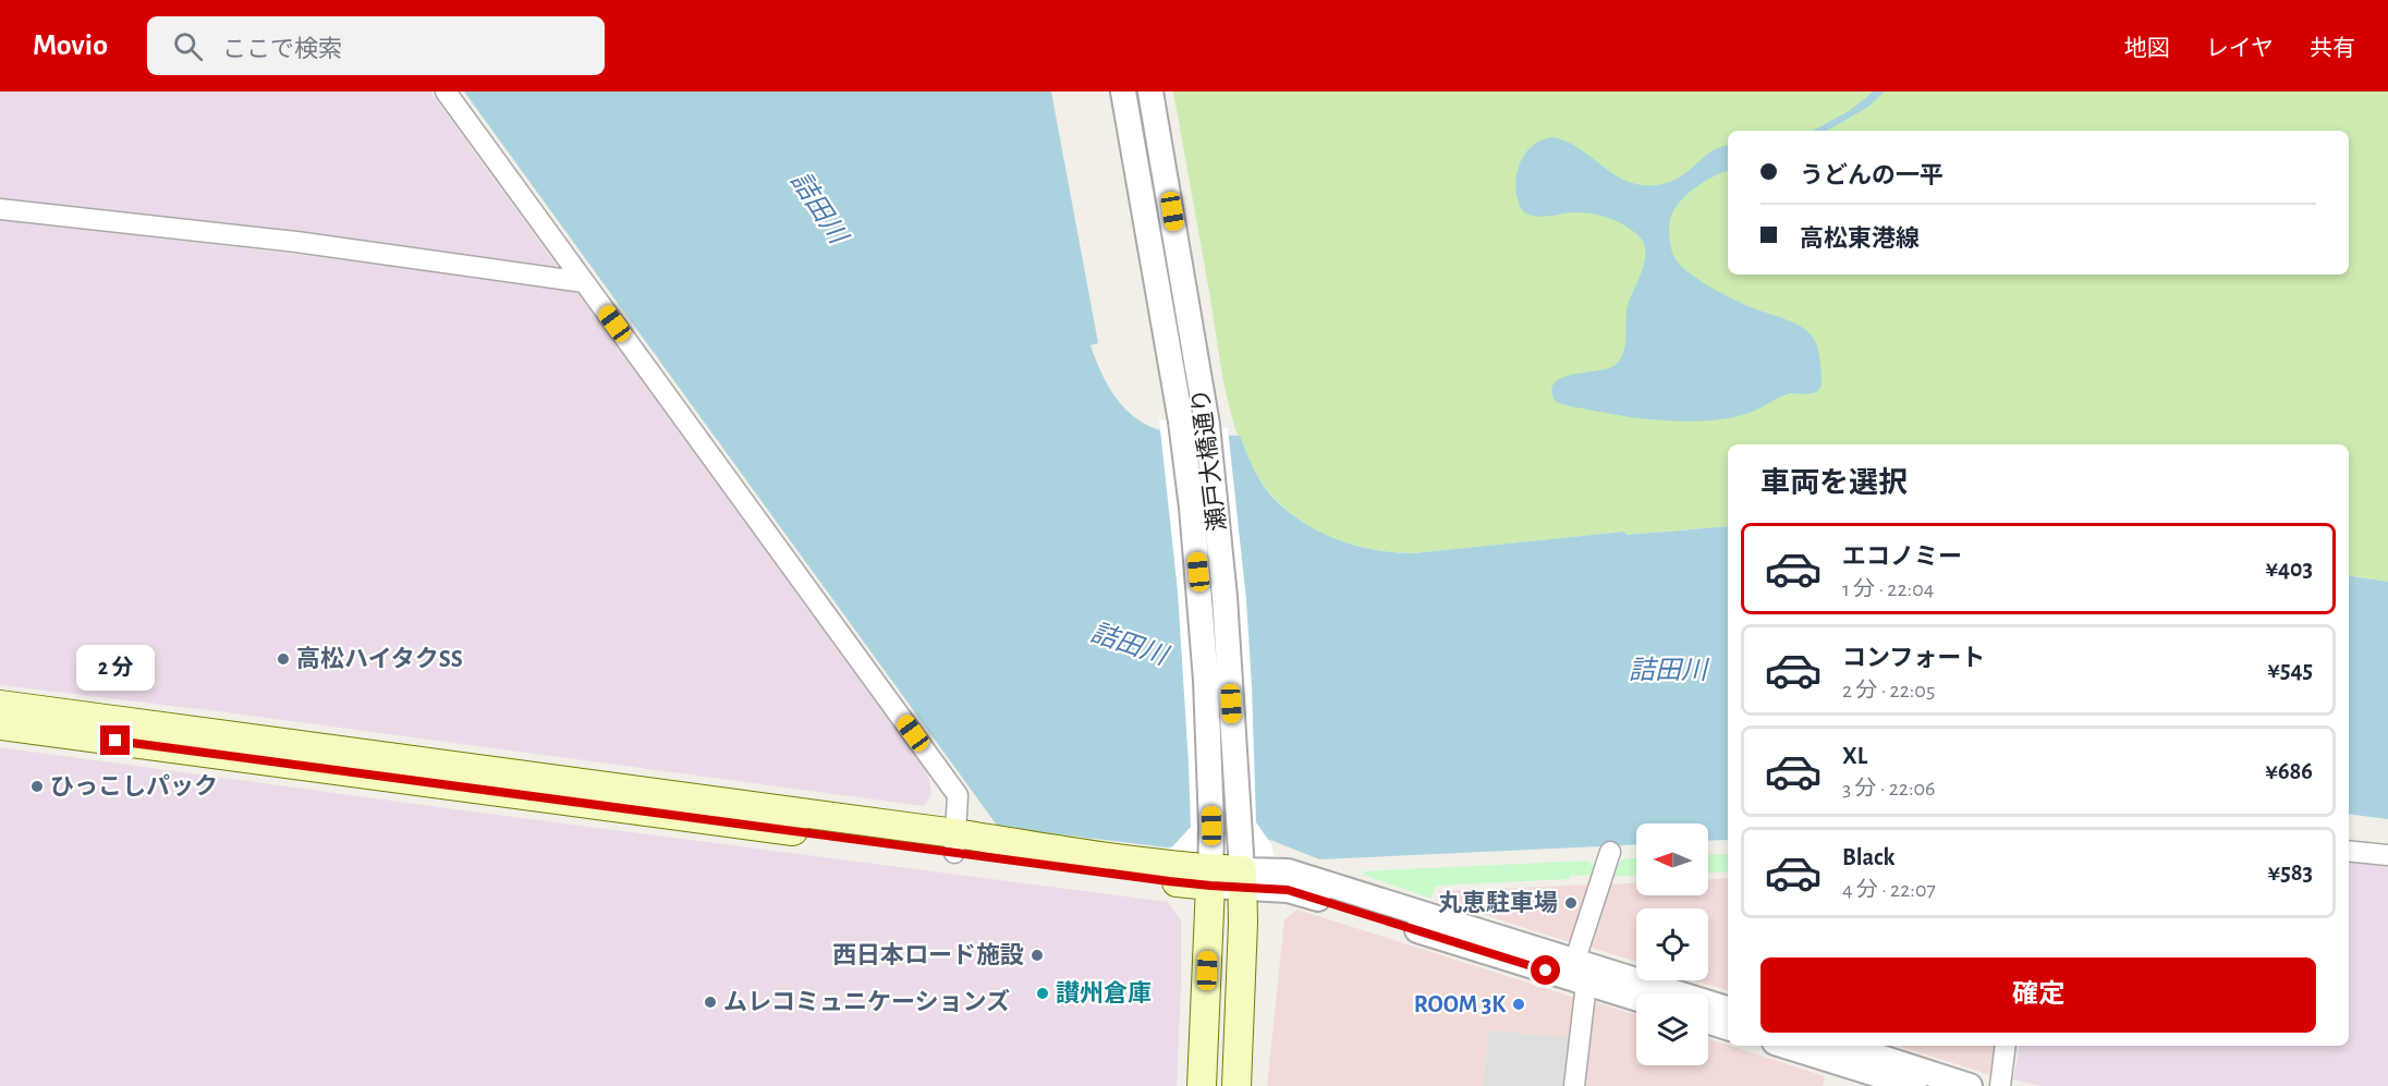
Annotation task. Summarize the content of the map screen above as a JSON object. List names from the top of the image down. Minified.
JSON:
{"streets":{"street":["瀬戸大橋通り"]},"water":["詰田川"],"places":["高松ハイタクSS","ひっこしパック","丸恵駐車場","西日本ロード施設","讃州倉庫","ムレコミュニケーションズ","ROOM 3K"],"north":"left","page":{"header":"Movio","search":"ここで検索","nav":["地図","レイヤ","共有"],"banner":["うどんの一平","高松東港線"],"heading":"車両を選択","list":[{"name":"エコノミー","note":"1 分 · 22:04","value":"¥403"},{"name":"コンフォート","note":"2 分 · 22:05","value":"¥545"},{"name":"XL","note":"3 分 · 22:06","value":"¥686"},{"name":"Black","note":"4 分 · 22:07","value":"¥583"}],"bubble":"2 分","buttons":"確定"}}
